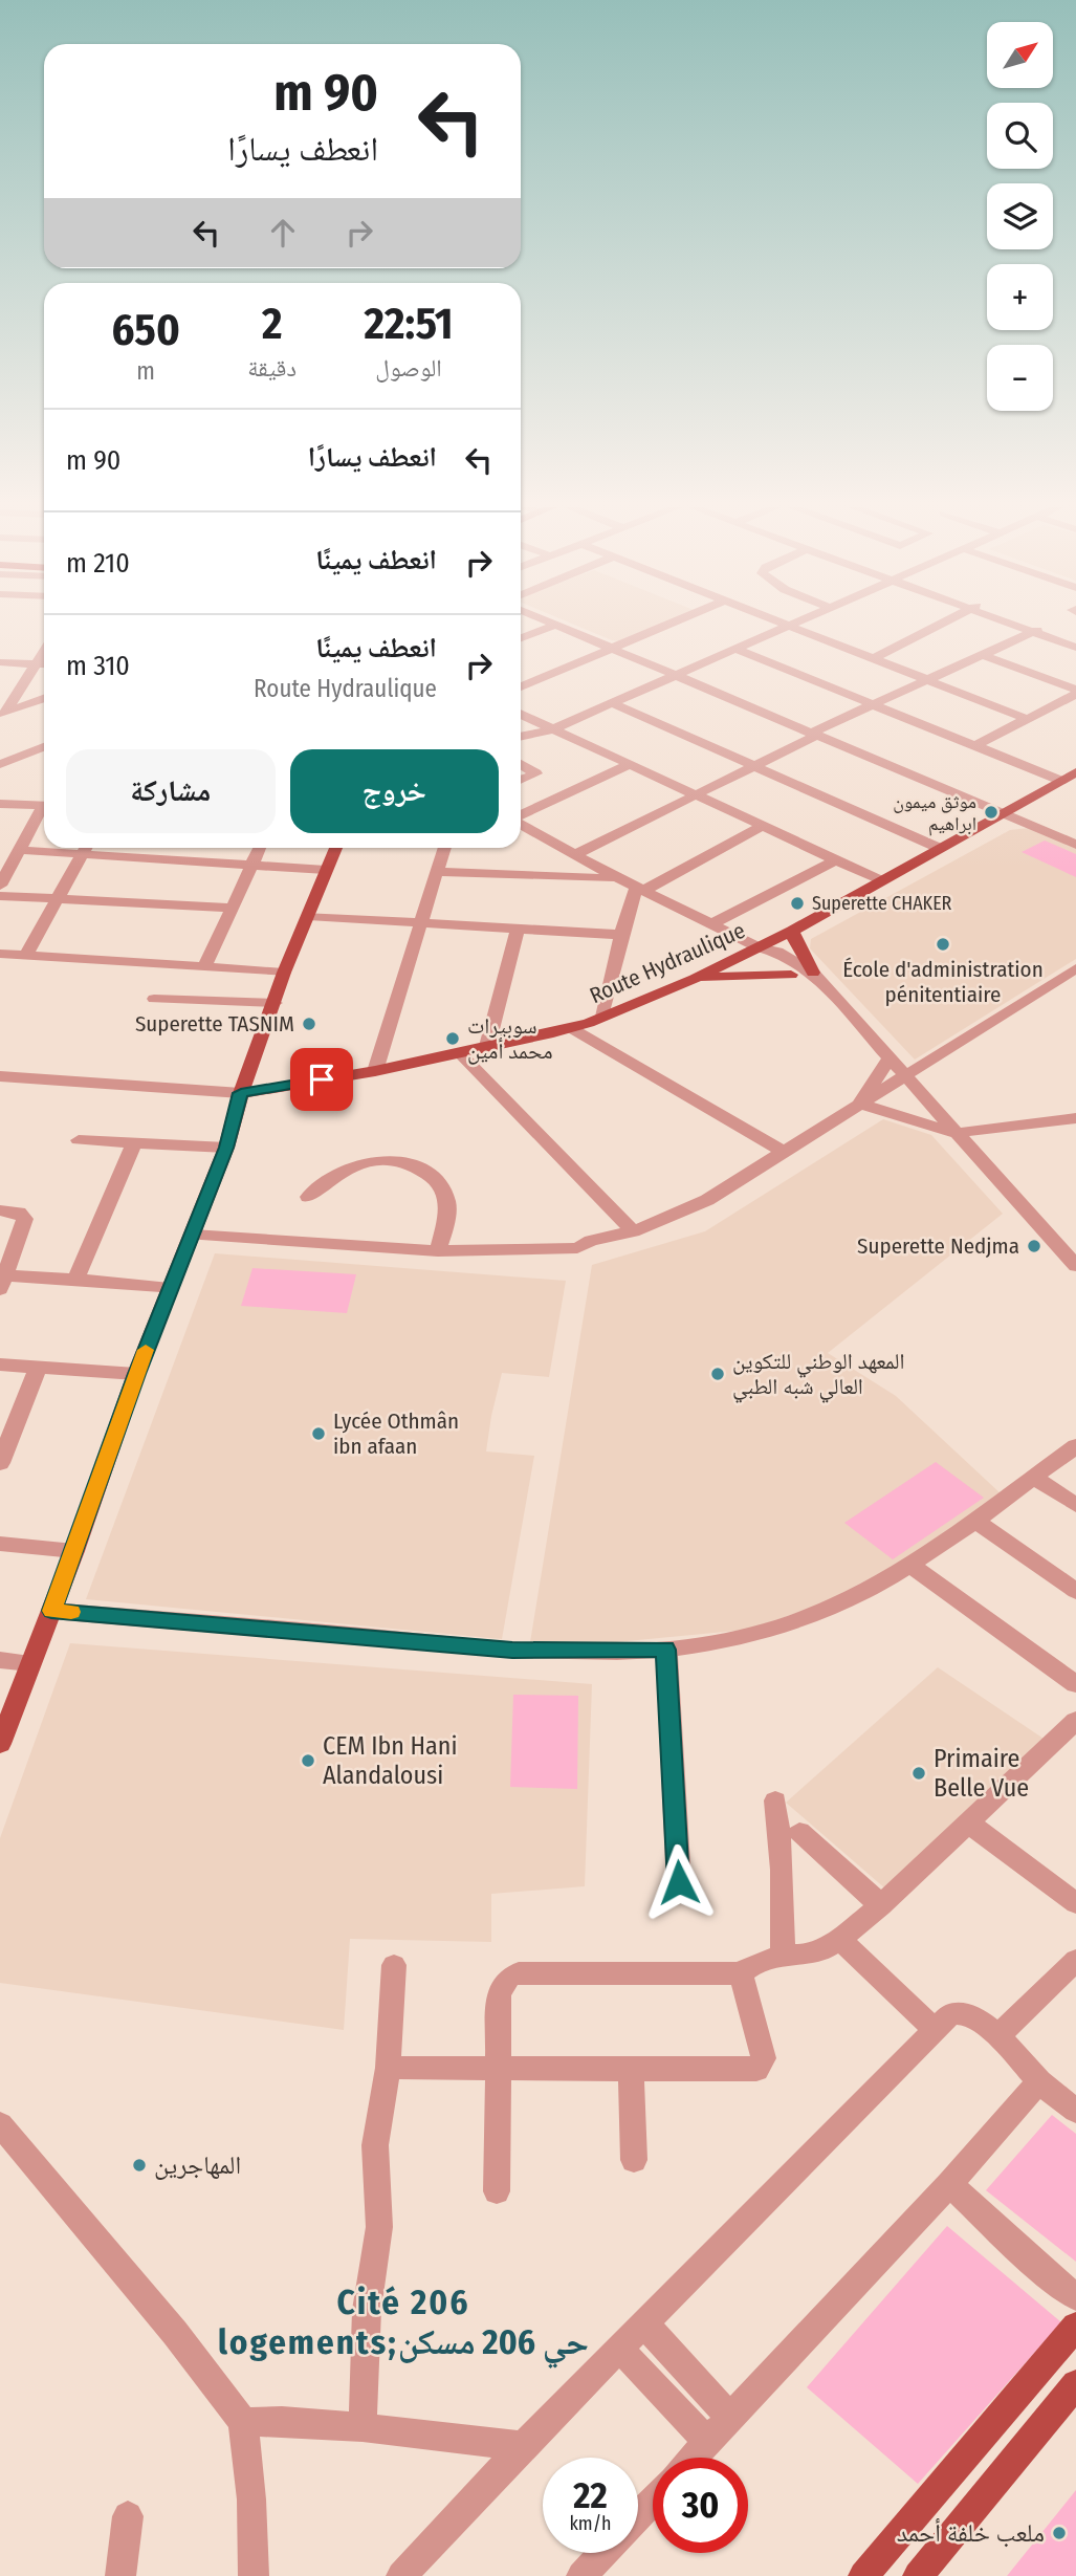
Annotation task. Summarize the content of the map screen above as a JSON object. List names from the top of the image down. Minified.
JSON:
{"streets":{"main road":["Route Hydraulique"]},"districts":["Cité 206 logements;حي 206 مسكن"],"places":["موثق ميمون ابراهيم","Superette CHAKER","École d'administration pénitentiaire","Superette TASNIM","سوبيرات محمد أمين","Superette Nedjma","المعهد الوطني للتكوين العالي شبه الطبي","Lycée Othmân ibn afaan","CEM Ibn Hani Alandalousi","Primaire Belle Vue","المهاجرين","ملعب خلفة أحمد"],"north":"top right","page":{"map_buttons":["+","−"],"turn":["90 m","انعطف يسارًا"],"eta":["22:51","الوصول","2","دقيقة","650","m"],"list":[{"name":"انعطف يسارًا","value":"90 m"},{"name":"انعطف يمينًا","value":"210 m"},{"name":"انعطف يمينًا","note":"Route Hydraulique","value":"310 m"}],"buttons":["خروج","مشاركة"],"speed":"22 km/h","limit":"30"}}
